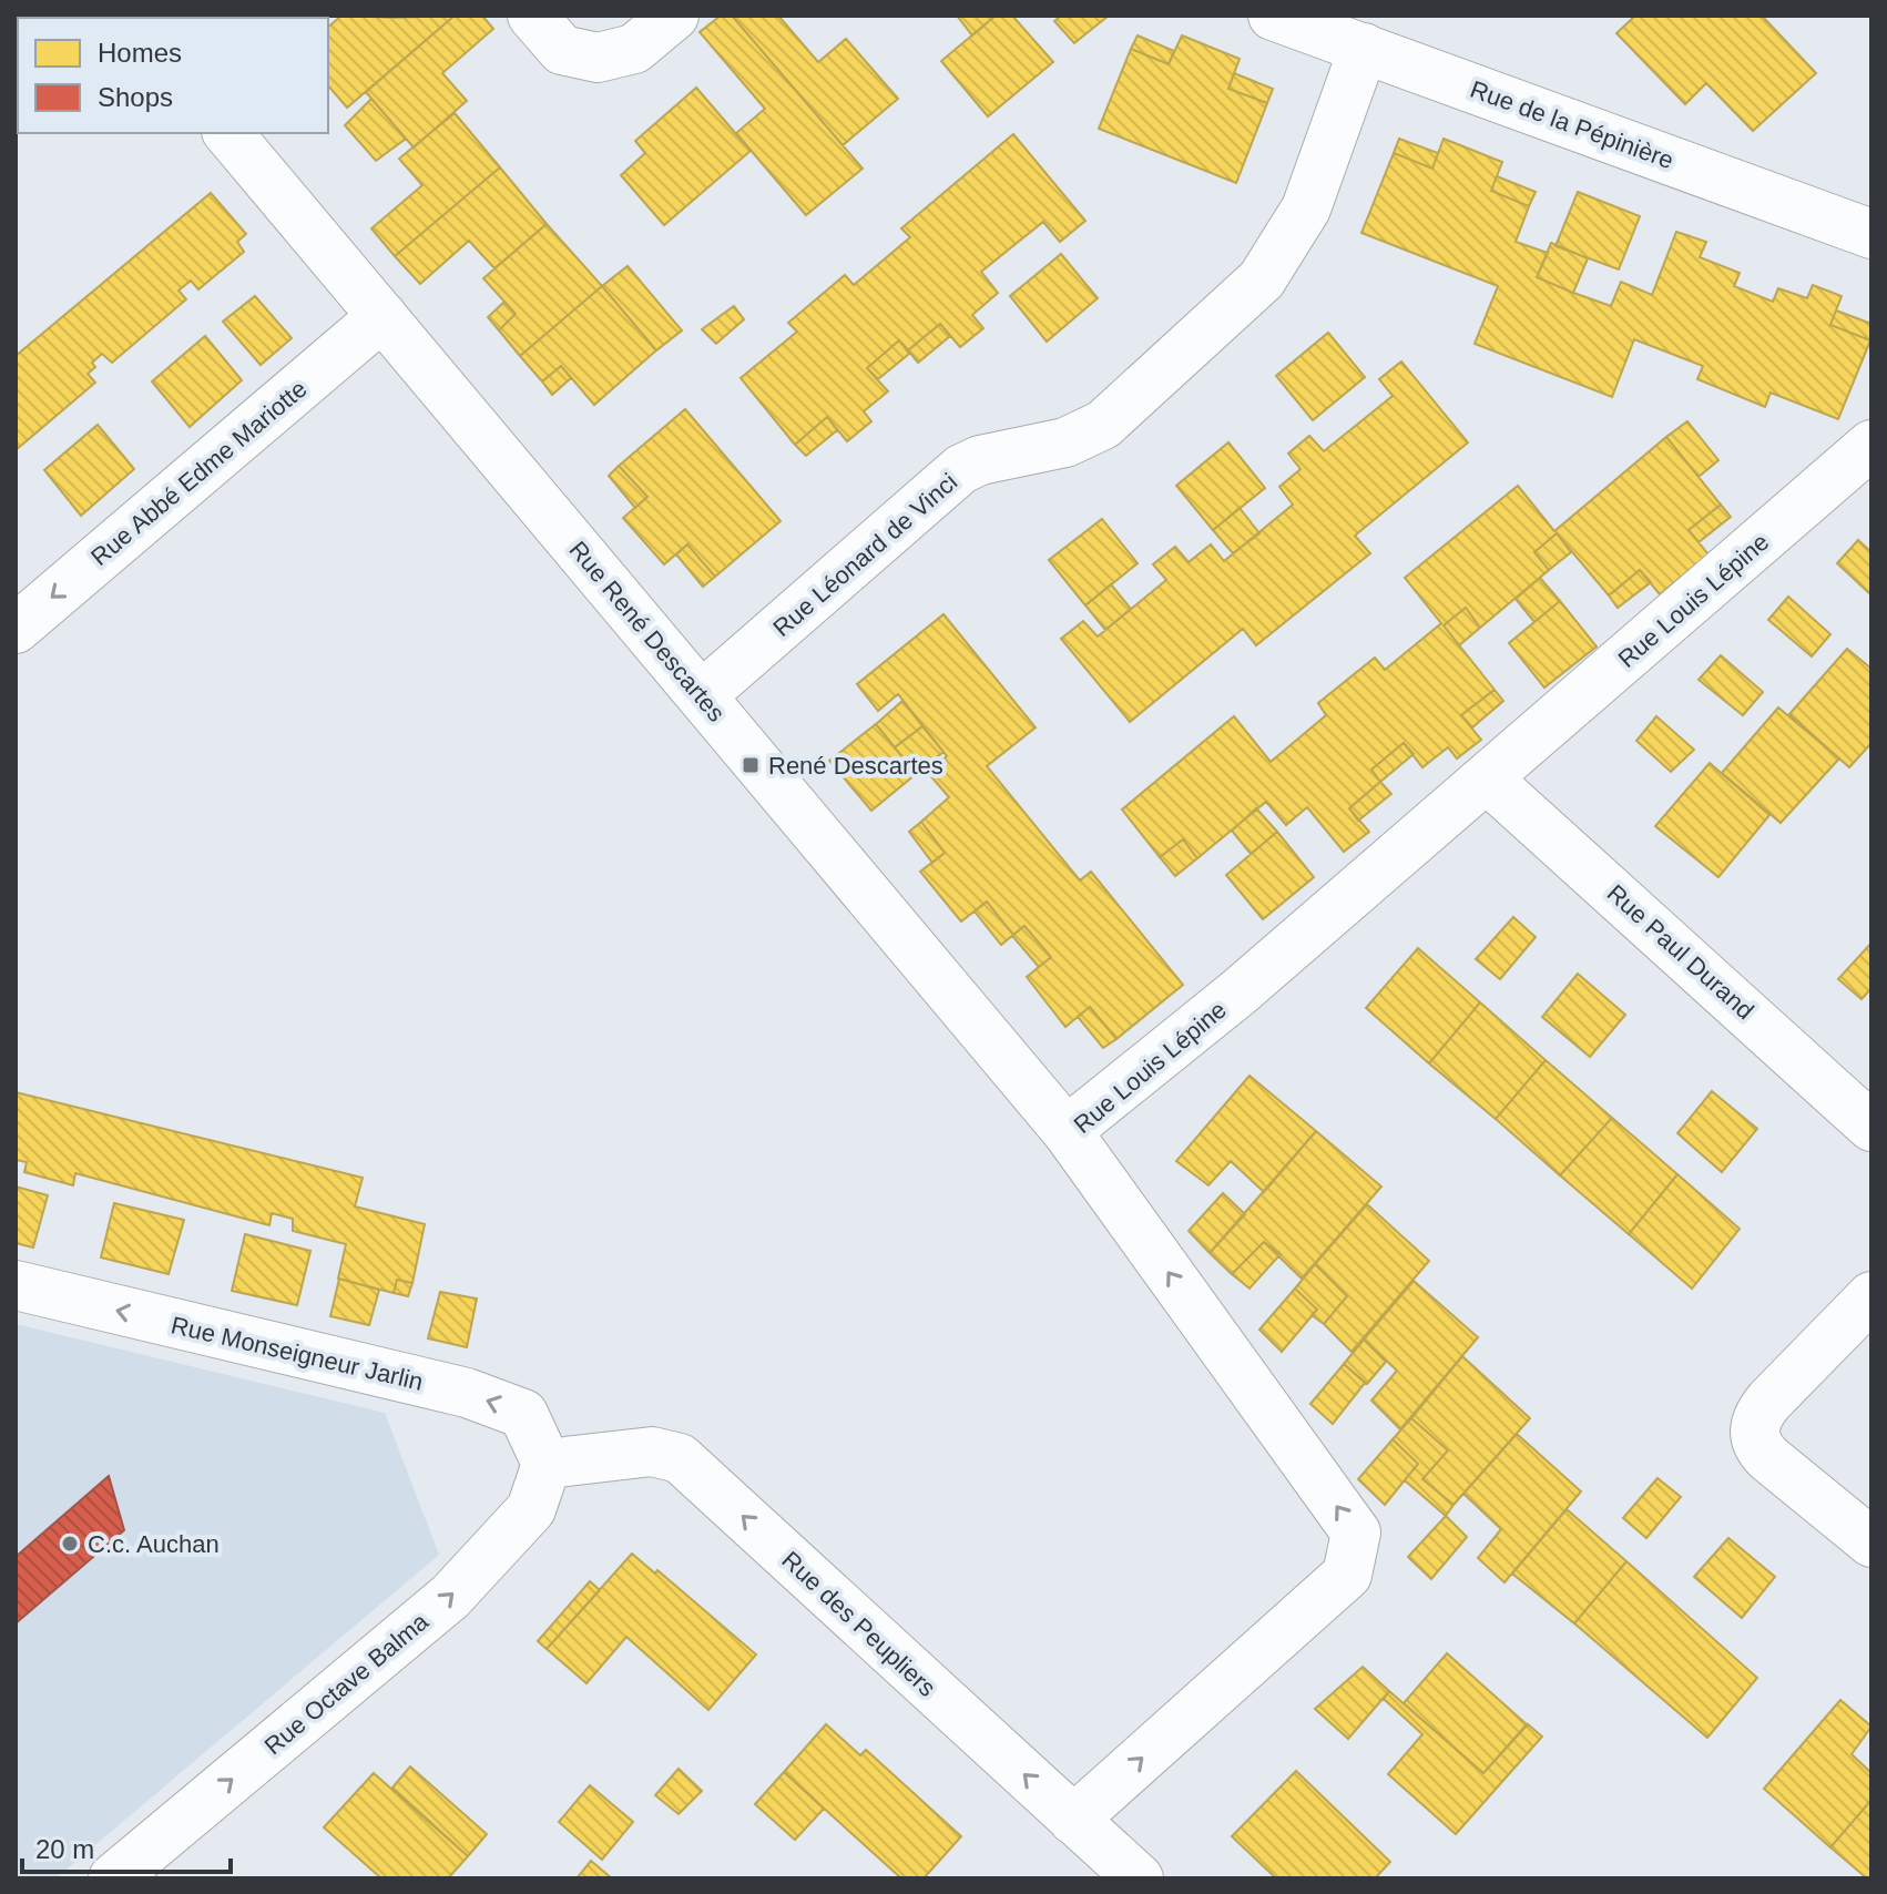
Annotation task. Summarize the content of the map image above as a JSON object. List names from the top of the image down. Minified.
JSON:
{"streets":{"street":["Rue de la Pépinière","Rue Abbé Edme Mariotte","Rue Léonard de Vinci","Rue Louis Lépine","Rue René Descartes","Rue Paul Durand","Rue Monseigneur Jarlin","Rue des Peupliers","Rue Octave Balma"]},"crossings":[["Rue de la Pépinière","Rue Léonard de Vinci"],["Rue Abbé Edme Mariotte","Rue René Descartes"],["Rue Léonard de Vinci","Rue René Descartes"],["Rue Louis Lépine","Rue René Descartes"],["Rue Louis Lépine","Rue Paul Durand"],["Rue Louis Lépine","Rue des Peupliers"],["Rue Monseigneur Jarlin","Rue des Peupliers"],["Rue Monseigneur Jarlin","Rue Octave Balma"],["Rue des Peupliers","Rue Octave Balma"]],"one_way":["Rue Abbé Edme Mariotte","Rue Monseigneur Jarlin","Rue des Peupliers","Rue Octave Balma"],"places":{"transit":["René Descartes"],"other":["C.c. Auchan"]},"legend":["Homes","Shops"],"scale_bar":"20 m"}
